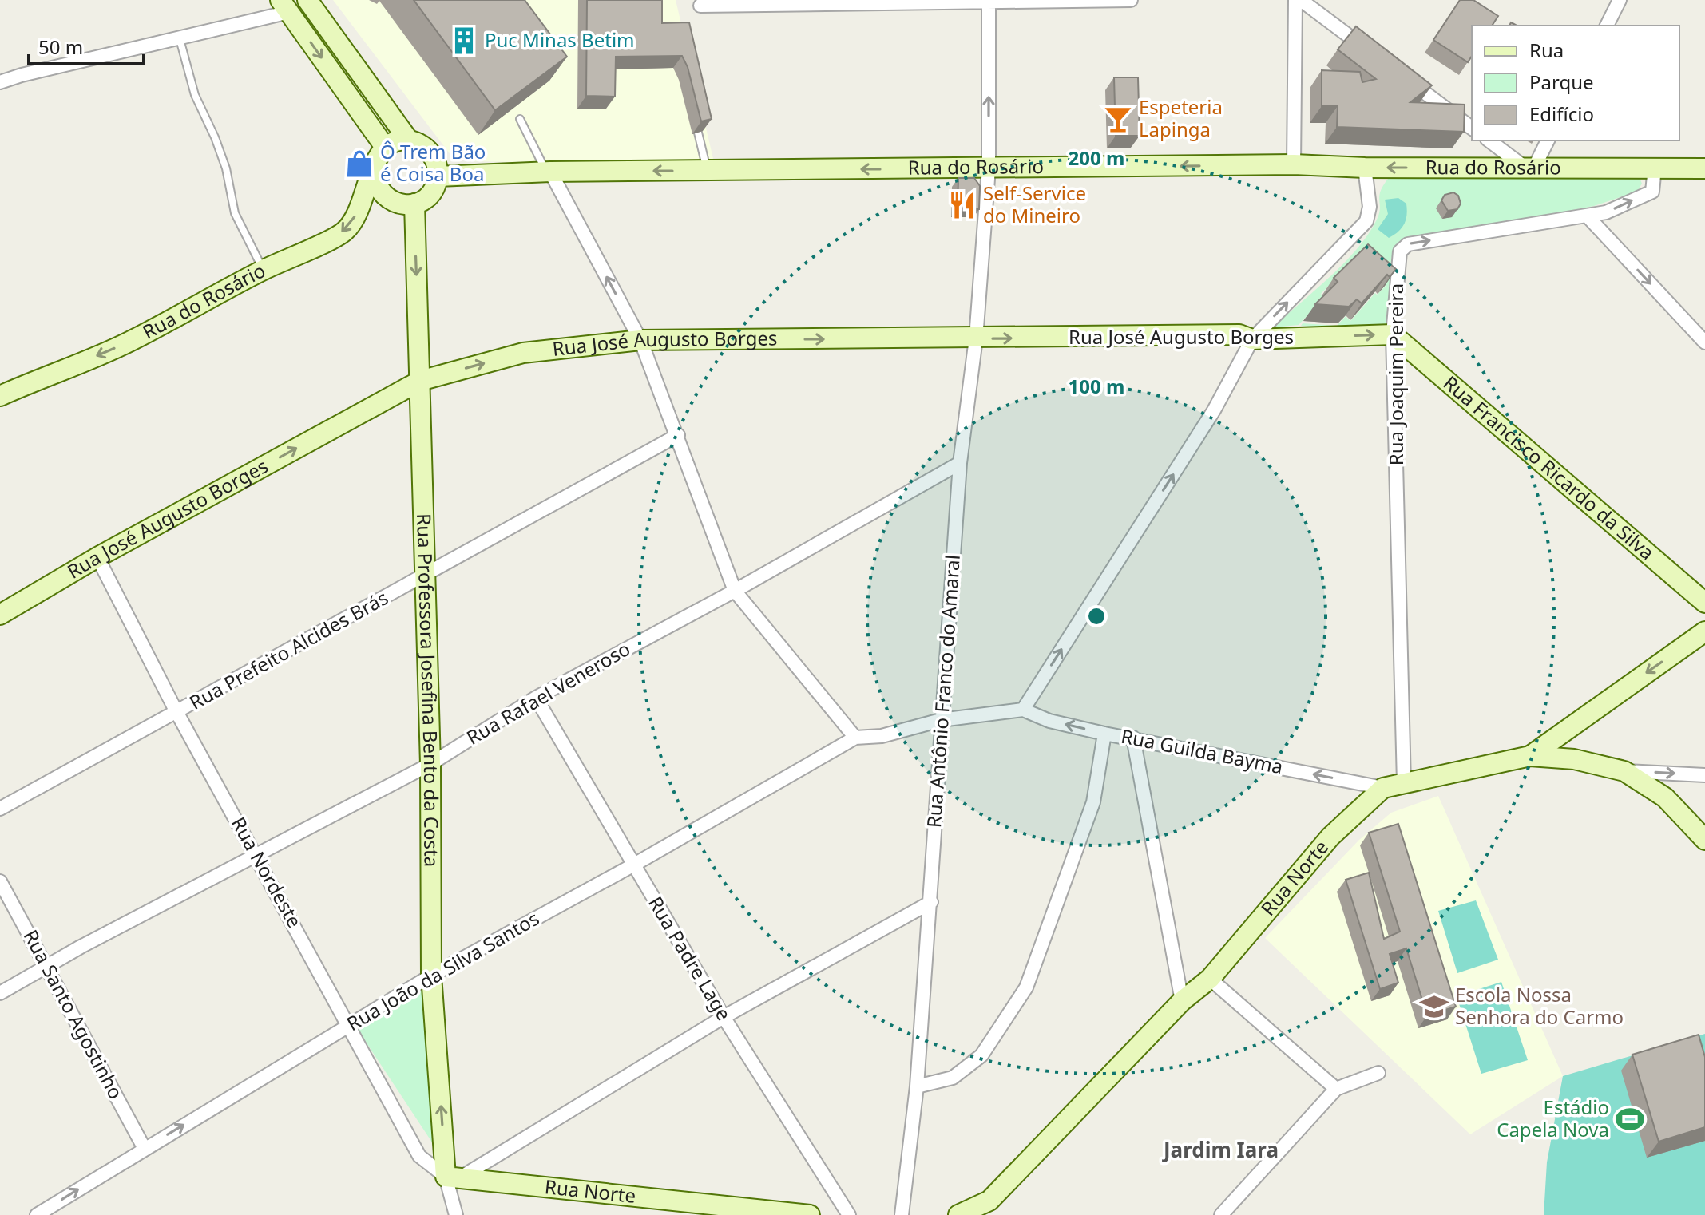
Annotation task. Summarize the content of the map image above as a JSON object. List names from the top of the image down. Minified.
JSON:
{"streets":{"street":["Rua do Rosário","Rua José Augusto Borges","Rua Joaquim Pereira","Rua Francisco Ricardo da Silva","Rua Prefeito Alcides Brás","Rua Professora Josefina Bento da Costa","Rua Antônio Franco do Amaral","Rua Rafael Veneroso","Rua Guilda Bayma","Rua Nordeste","Rua Norte","Rua Padre Lage","Rua João da Silva Santos","Rua Santo Agostinho"]},"crossings":[["Rua do Rosário","Rua Joaquim Pereira"],["Rua do Rosário","Rua Professora Josefina Bento da Costa"],["Rua do Rosário","Rua Antônio Franco do Amaral"],["Rua José Augusto Borges","Rua Joaquim Pereira"],["Rua José Augusto Borges","Rua Francisco Ricardo da Silva"],["Rua José Augusto Borges","Rua Professora Josefina Bento da Costa"],["Rua José Augusto Borges","Rua Antônio Franco do Amaral"],["Rua José Augusto Borges","Rua Nordeste"],["Rua Joaquim Pereira","Rua Francisco Ricardo da Silva"],["Rua Joaquim Pereira","Rua Norte"],["Rua Prefeito Alcides Brás","Rua Professora Josefina Bento da Costa"],["Rua Prefeito Alcides Brás","Rua Nordeste"],["Rua Professora Josefina Bento da Costa","Rua Rafael Veneroso"],["Rua Professora Josefina Bento da Costa","Rua Nordeste"],["Rua Professora Josefina Bento da Costa","Rua Norte"],["Rua Professora Josefina Bento da Costa","Rua João da Silva Santos"],["Rua Antônio Franco do Amaral","Rua Rafael Veneroso"],["Rua Rafael Veneroso","Rua Nordeste"],["Rua Rafael Veneroso","Rua Padre Lage"],["Rua Rafael Veneroso","Rua Santo Agostinho"],["Rua Guilda Bayma","Rua Norte"],["Rua Nordeste","Rua Norte"],["Rua Nordeste","Rua João da Silva Santos"],["Rua Padre Lage","Rua João da Silva Santos"],["Rua João da Silva Santos","Rua Santo Agostinho"]],"one_way":["Rua José Augusto Borges","Rua Joaquim Pereira","Rua Guilda Bayma","Rua João da Silva Santos"],"districts":["Jardim Iara"],"places":{"building":["Puc Minas Betim"],"bar":["Espeteria Lapinga"],"shop":["Ô Trem Bão é Coisa Boa"],"restaurant":["Self-Service do Mineiro"],"school or university":["Escola Nossa Senhora do Carmo"],"sports":["Estádio Capela Nova"]},"legend":["Rua","Parque","Edifício"],"scale_bar":"50 m","rings":["200 m","100 m"]}
